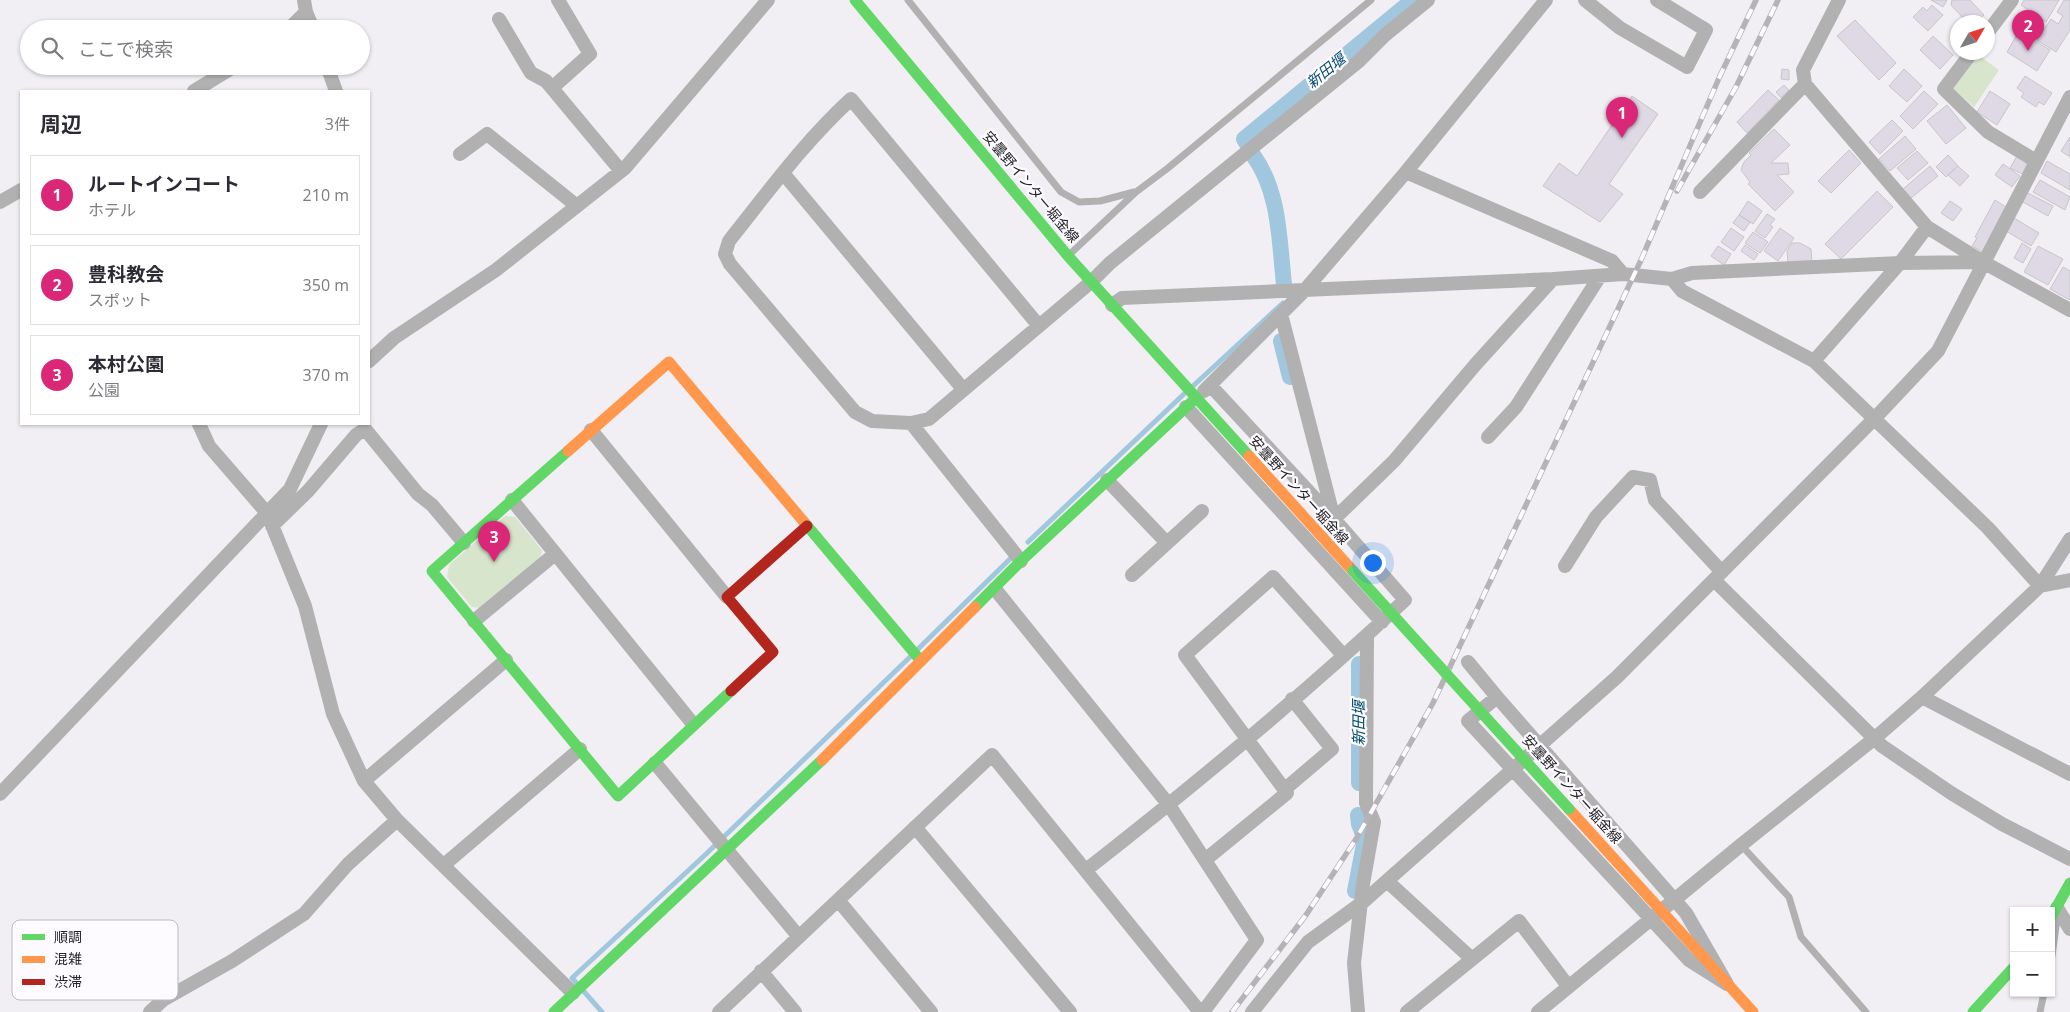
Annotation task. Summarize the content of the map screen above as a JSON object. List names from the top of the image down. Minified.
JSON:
{"streets":{"main road":["安曇野インター堀金線"]},"water":["新田堰"],"legend":["順調","混雑","渋滞"],"north":"top right","page":{"pins":["2","1","3"],"search":"ここで検索","heading":["周辺","3件"],"list":[{"mark":"1","name":"ルートインコート","note":"ホテル","value":"210 m"},{"mark":"2","name":"豊科教会","note":"スポット","value":"350 m"},{"mark":"3","name":"本村公園","note":"公園","value":"370 m"}],"map_buttons":["+","−"]}}
